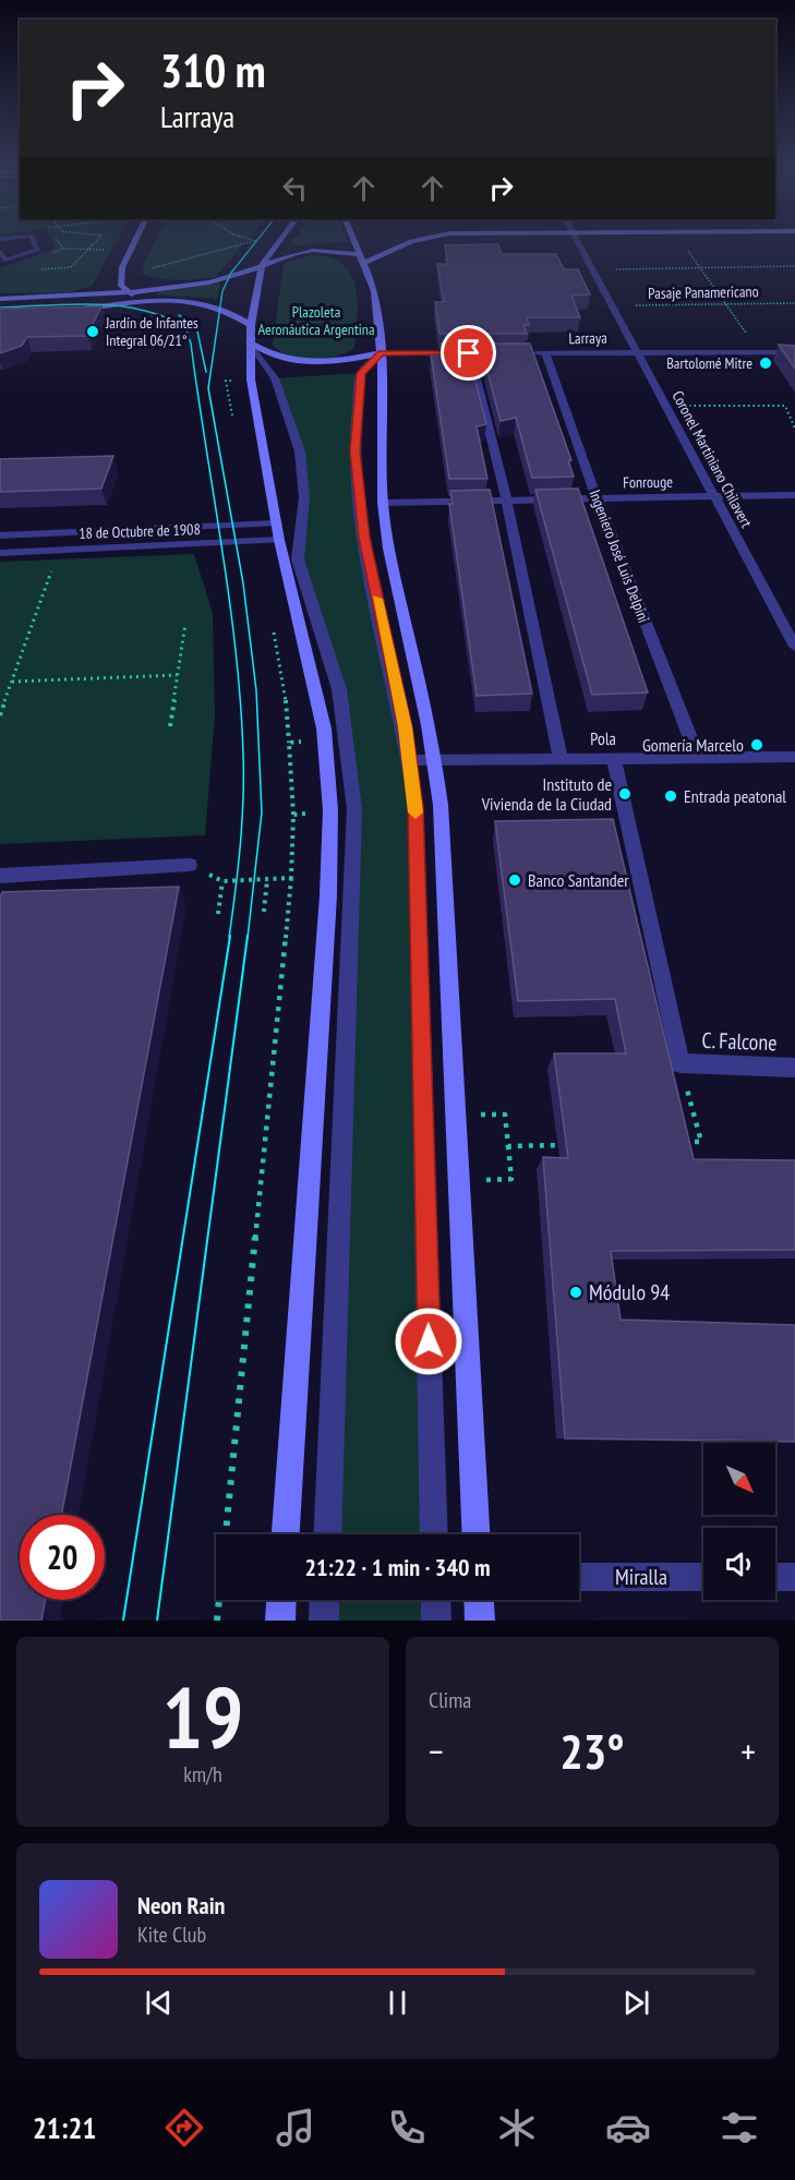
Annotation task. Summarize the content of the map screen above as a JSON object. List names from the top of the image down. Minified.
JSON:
{"streets":{"street":["Larraya","Coronel Martiniano Chilavert","Fonrouge","18 de Octubre de 1908","Ingeniero José Luis Delpini","Pola","C. Falcone","Miralla"],"path":["Pasaje Panamericano"]},"crossings":[["Pasaje Panamericano","Coronel Martiniano Chilavert"],["Larraya","Coronel Martiniano Chilavert"],["Larraya","Ingeniero José Luis Delpini"],["Coronel Martiniano Chilavert","Fonrouge"],["Fonrouge","Ingeniero José Luis Delpini"],["Ingeniero José Luis Delpini","Pola"]],"parks":["Plazoleta Aeronáutica Argentina"],"places":["Jardín de Infantes Integral 06/21°","Bartolomé Mitre","Gomería Marcelo","Instituto de Vivienda de la Ciudad","Entrada peatonal","Banco Santander","Módulo 94"],"north":"bottom right","page":{"turn":["310 m","Larraya"],"limit":"20","trip":"21:22 · 1 min · 340 m","tile":[["19","km/h"],"Clima"],"heat":["−","23°","+"],"song":["Neon Rain","Kite Club"],"tabs":"21:21"}}
